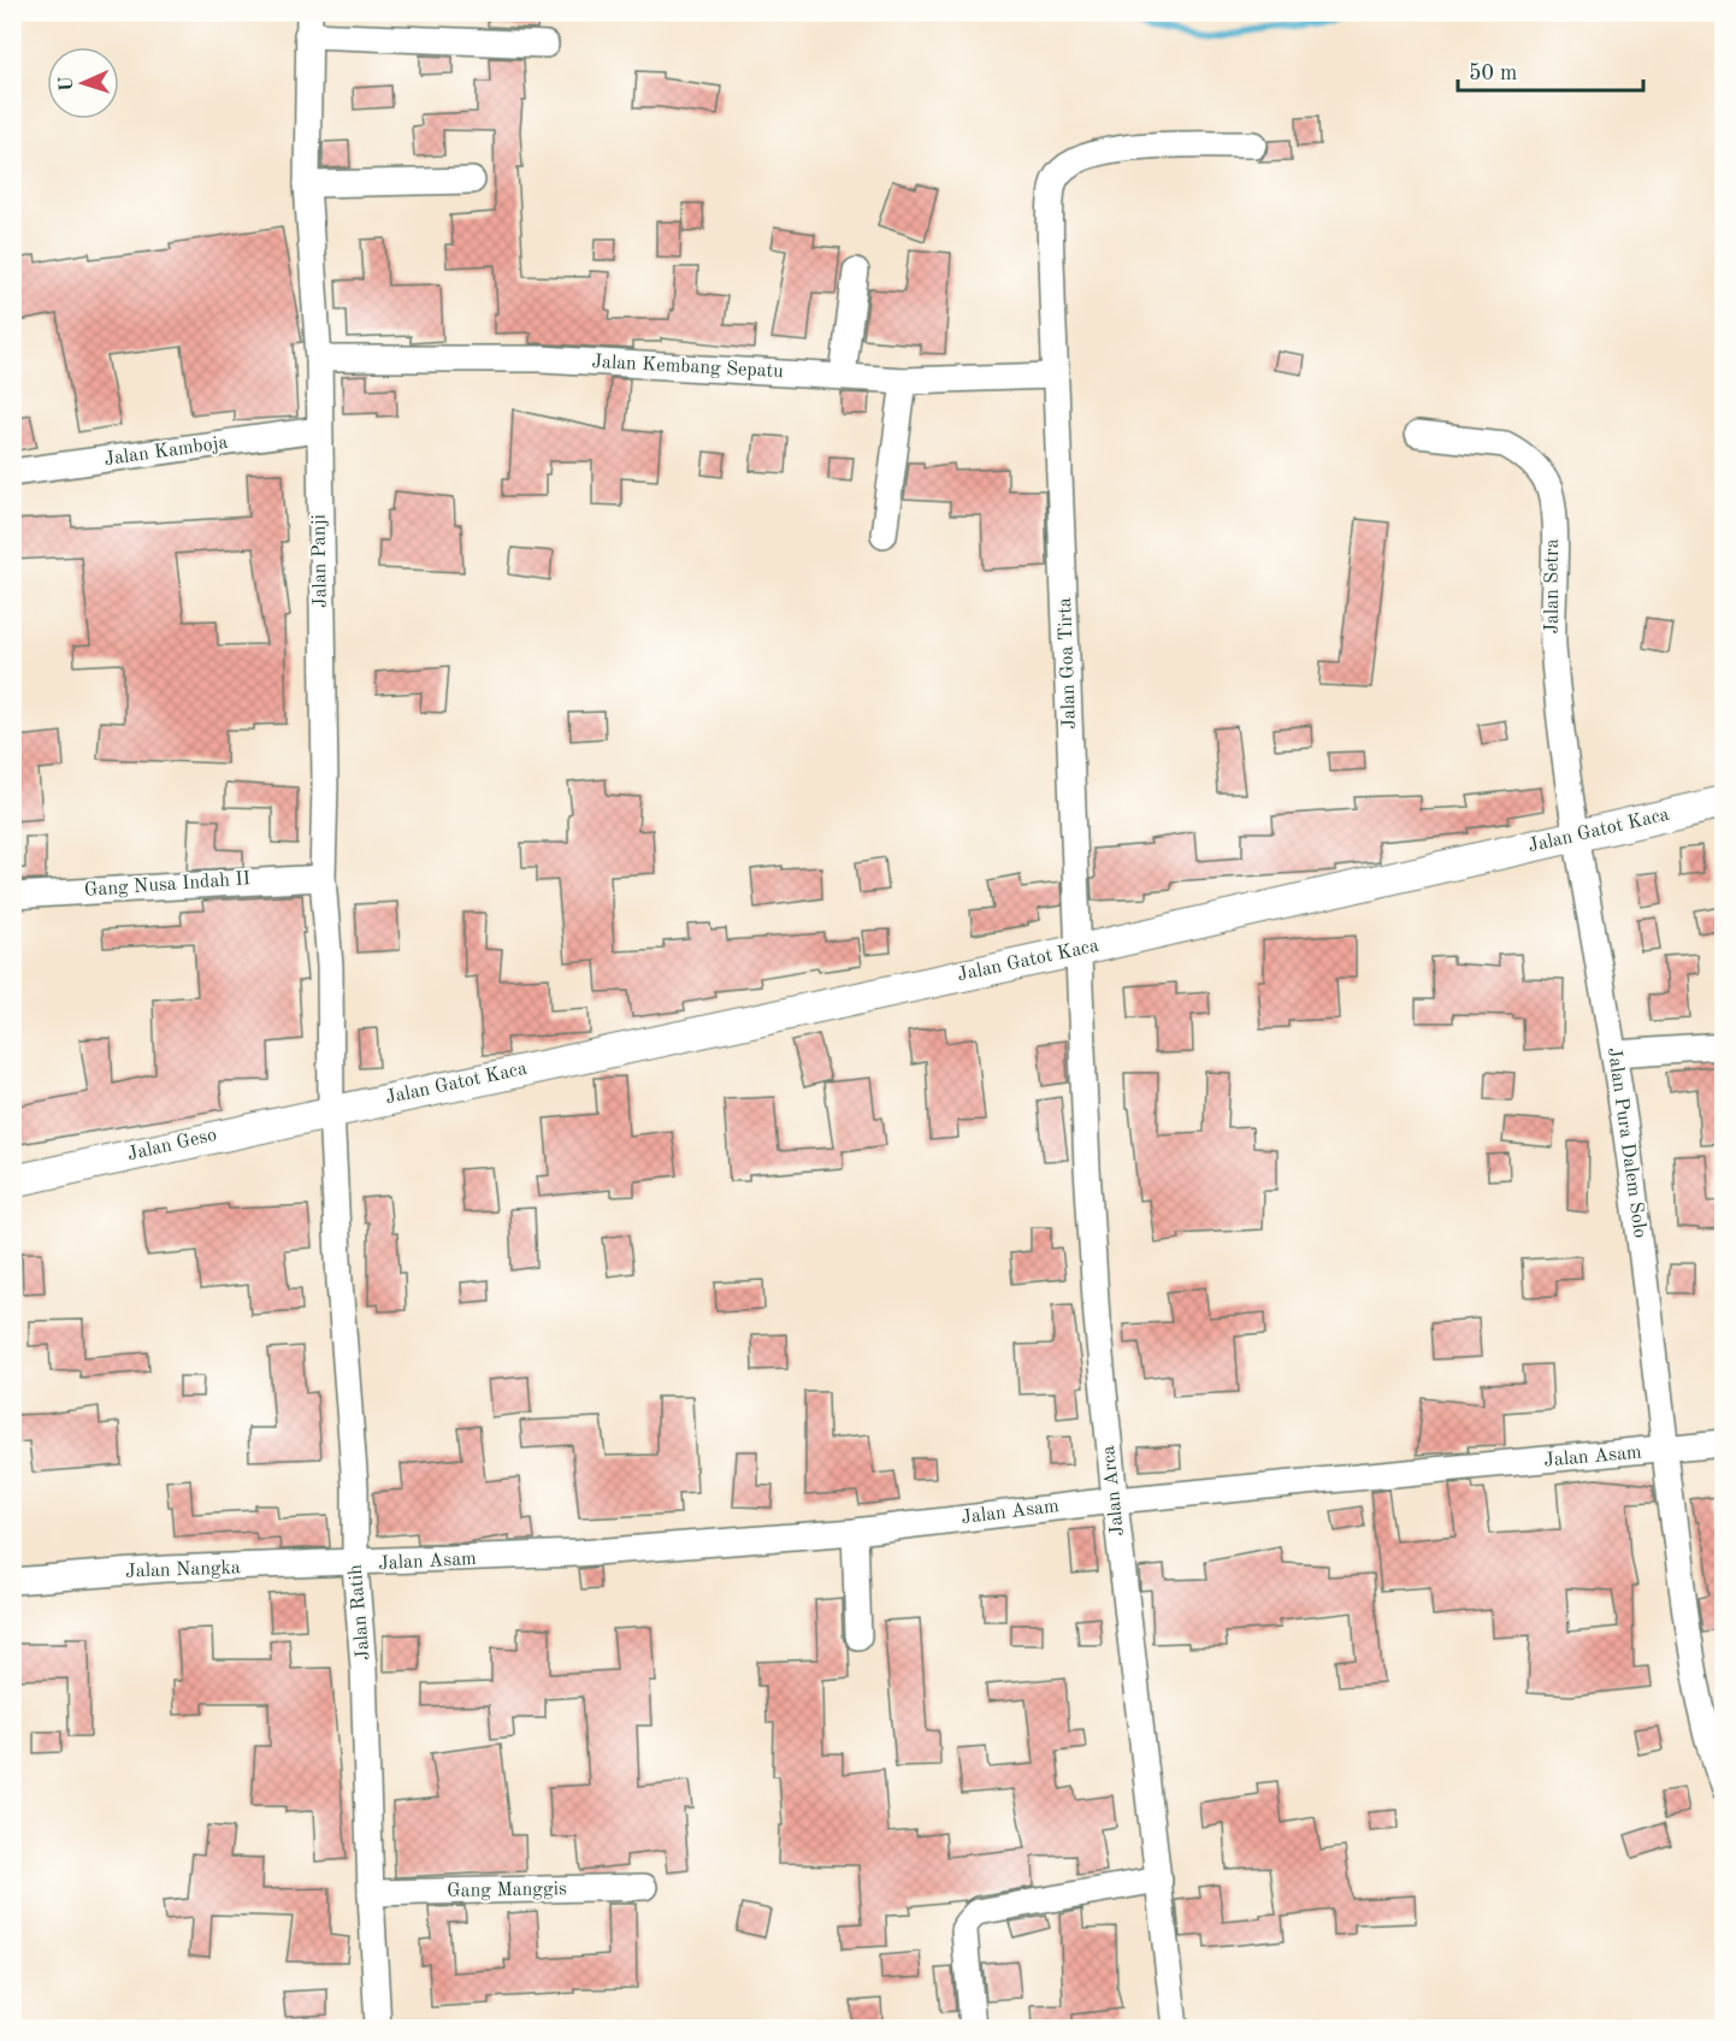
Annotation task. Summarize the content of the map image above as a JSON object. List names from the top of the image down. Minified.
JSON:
{"streets":{"main road":["Jalan Gatot Kaca","Jalan Geso"],"street":["Jalan Kembang Sepatu","Jalan Kamboja","Jalan Panji","Jalan Setra","Jalan Goa Tirta","Gang Nusa Indah II","Jalan Pura Dalem Solo","Jalan Asam","Jalan Arca","Jalan Nangka","Jalan Ratih","Gang Manggis"]},"crossings":[["Jalan Kembang Sepatu","Jalan Panji"],["Jalan Kembang Sepatu","Jalan Goa Tirta"],["Jalan Kamboja","Jalan Panji"],["Jalan Panji","Jalan Gatot Kaca"],["Jalan Panji","Gang Nusa Indah II"],["Jalan Panji","Jalan Geso"],["Jalan Panji","Jalan Ratih"],["Jalan Setra","Jalan Gatot Kaca"],["Jalan Setra","Jalan Pura Dalem Solo"],["Jalan Goa Tirta","Jalan Gatot Kaca"],["Jalan Goa Tirta","Jalan Arca"],["Jalan Gatot Kaca","Jalan Pura Dalem Solo"],["Jalan Gatot Kaca","Jalan Geso"],["Jalan Gatot Kaca","Jalan Arca"],["Jalan Gatot Kaca","Jalan Ratih"],["Jalan Pura Dalem Solo","Jalan Asam"],["Jalan Geso","Jalan Ratih"],["Jalan Asam","Jalan Arca"],["Jalan Asam","Jalan Nangka"],["Jalan Asam","Jalan Ratih"],["Jalan Nangka","Jalan Ratih"],["Jalan Ratih","Gang Manggis"]],"scale_bar":"50 m","north":"left"}
